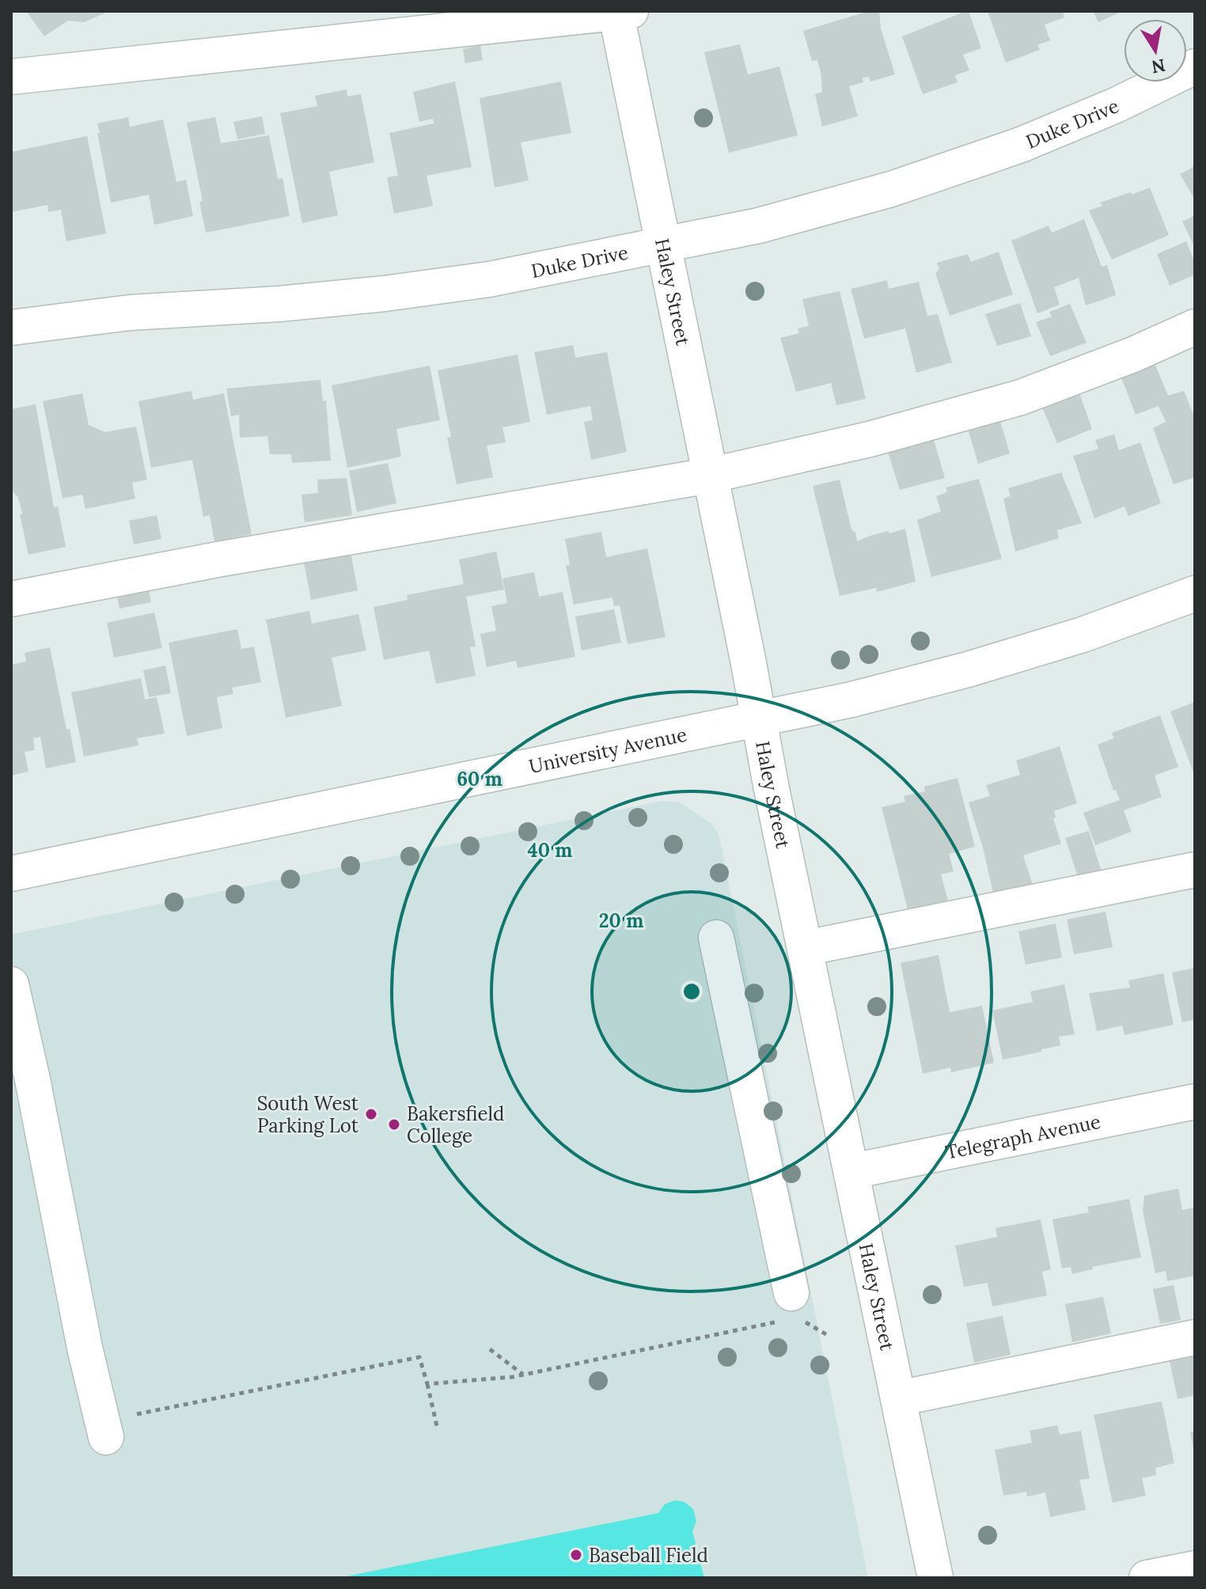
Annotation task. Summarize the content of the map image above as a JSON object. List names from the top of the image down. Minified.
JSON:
{"streets":{"street":["Duke Drive","Haley Street","University Avenue","Telegraph Avenue"]},"crossings":[["Duke Drive","Haley Street"],["Haley Street","University Avenue"],["Haley Street","Telegraph Avenue"]],"places":["South West Parking Lot","Bakersfield College","Baseball Field"],"north":"bottom","rings":["60 m","40 m","20 m"]}
